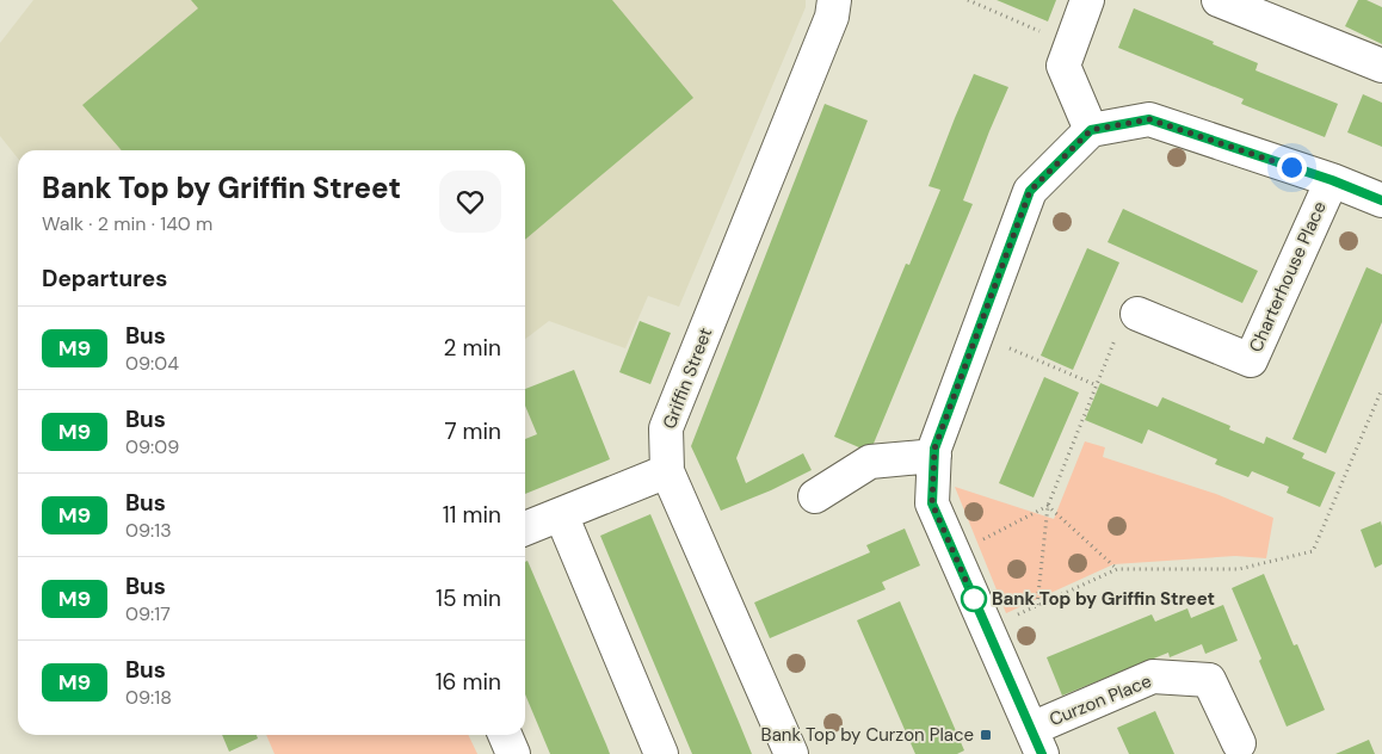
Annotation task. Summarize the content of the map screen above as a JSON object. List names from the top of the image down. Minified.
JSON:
{"streets":{"street":["Charterhouse Place","Griffin Street","Curzon Place"]},"places":{"other":["Bank Top by Griffin Street"],"transit":["Bank Top by Curzon Place"]},"lines":["bus line M9"],"page":{"heading":[["Bank Top by Griffin Street","Walk · 2 min · 140 m"],"Departures"],"list":[{"mark":"M9","name":"Bus","note":"09:04","value":"2 min"},{"mark":"M9","name":"Bus","note":"09:09","value":"7 min"},{"mark":"M9","name":"Bus","note":"09:13","value":"11 min"},{"mark":"M9","name":"Bus","note":"09:17","value":"15 min"},{"mark":"M9","name":"Bus","note":"09:18","value":"16 min"}]}}
